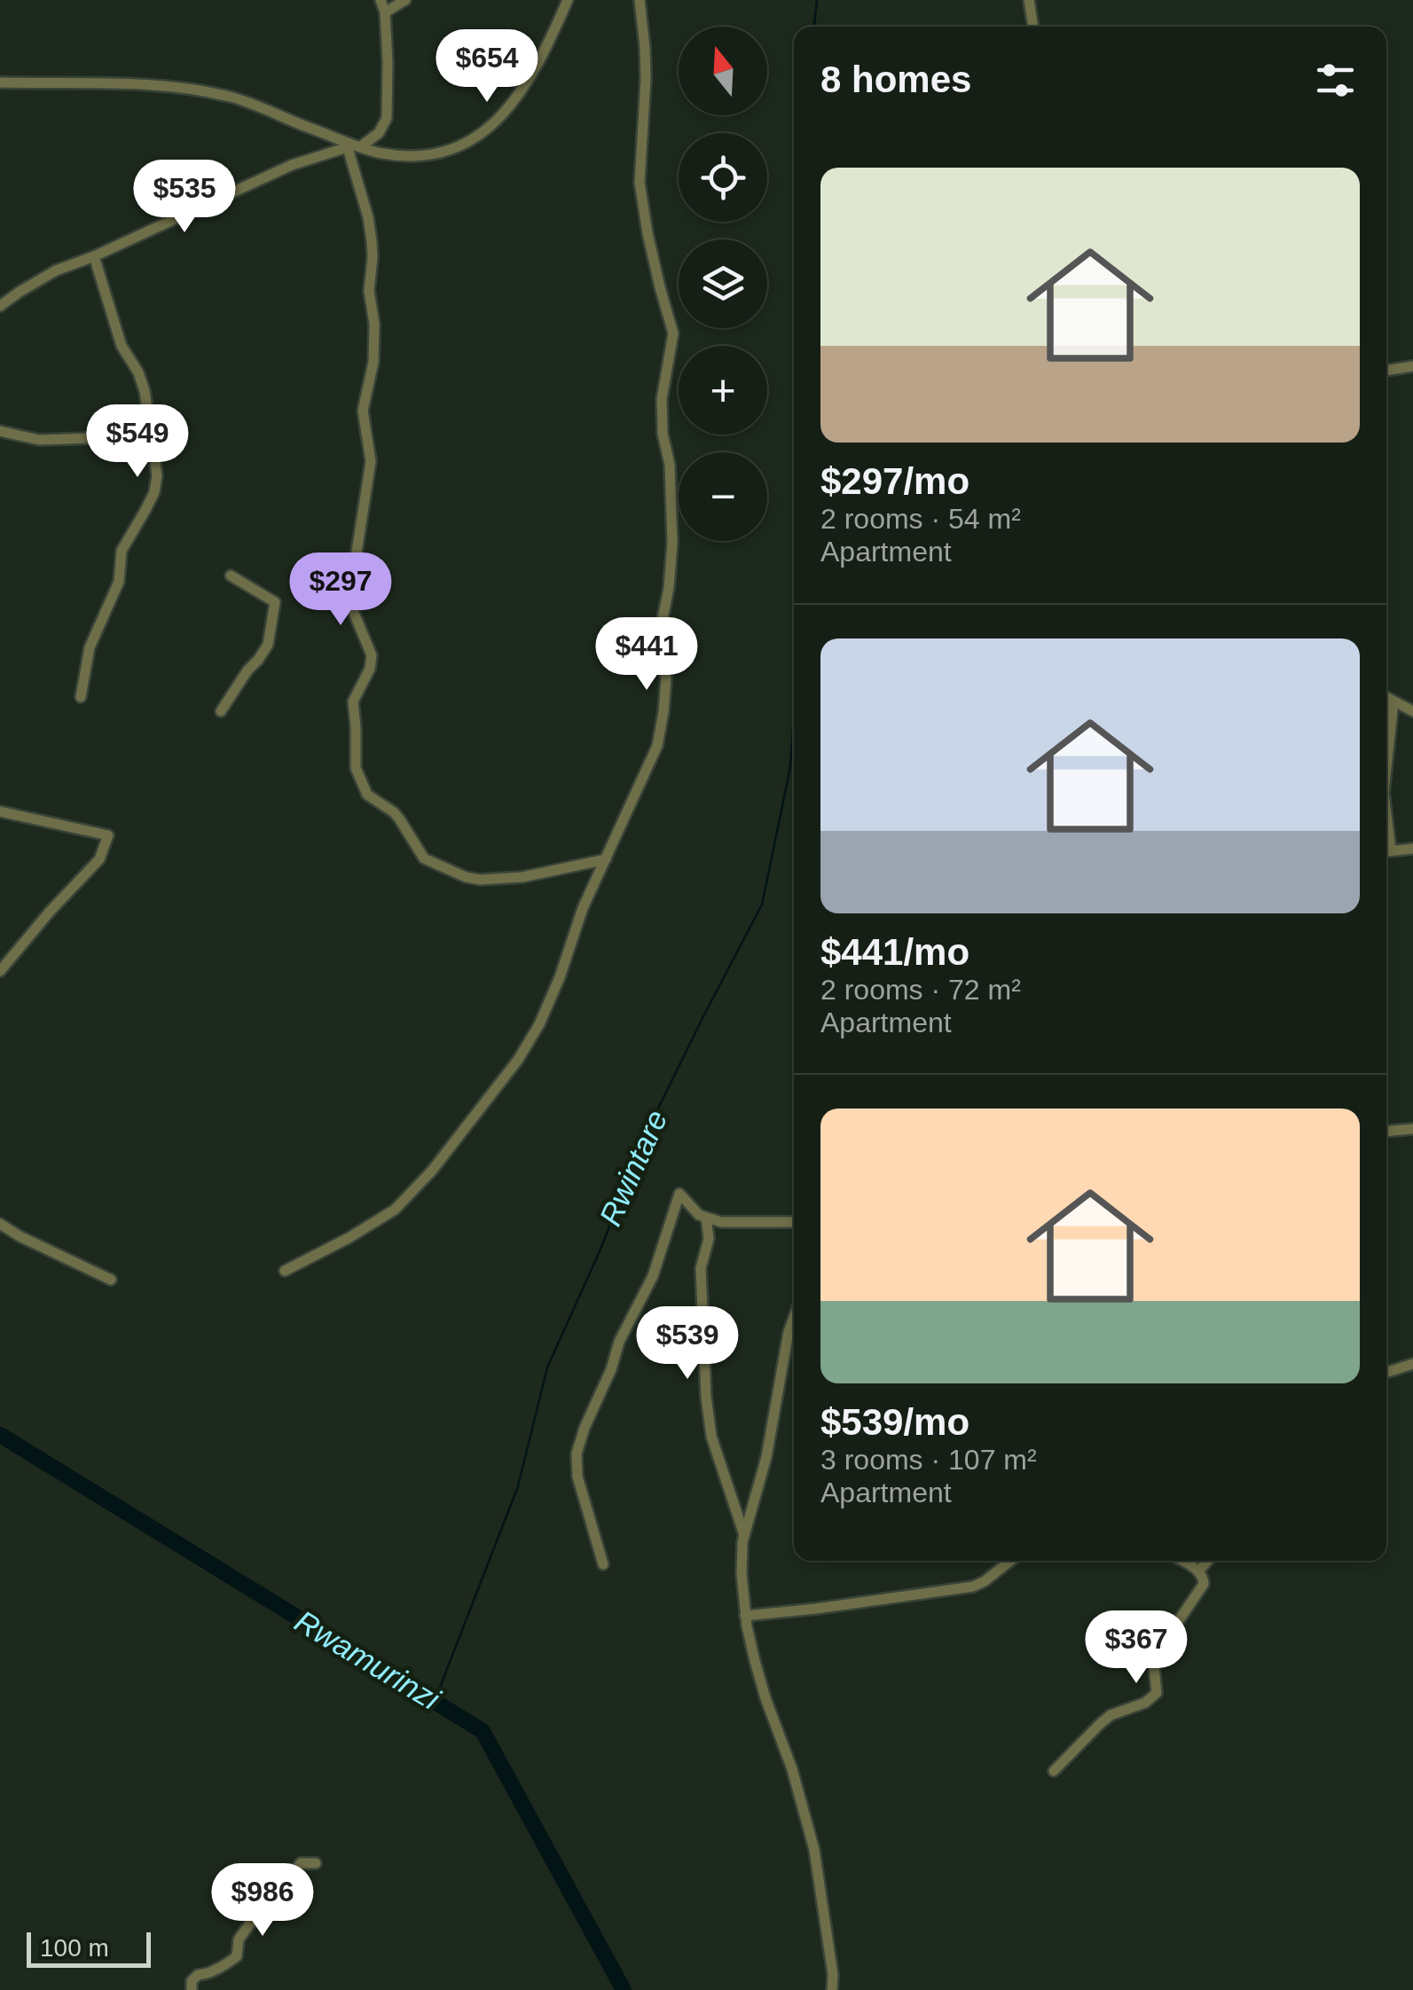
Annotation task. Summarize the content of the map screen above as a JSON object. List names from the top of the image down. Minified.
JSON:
{"water":["Rwintare","Rwamurinzi"],"scale_bar":"100 m","north":"top","page":{"map_buttons":["+","−"],"heading":"8 homes","price":["$654","$535","$549","$297","$441","$539","$367","$986"],"list":[{"name":"$297/mo","note":"2 rooms · 54 m² · Apartment"},{"name":"$441/mo","note":"2 rooms · 72 m² · Apartment"},{"name":"$539/mo","note":"3 rooms · 107 m² · Apartment"}],"scale":"100 m"}}
